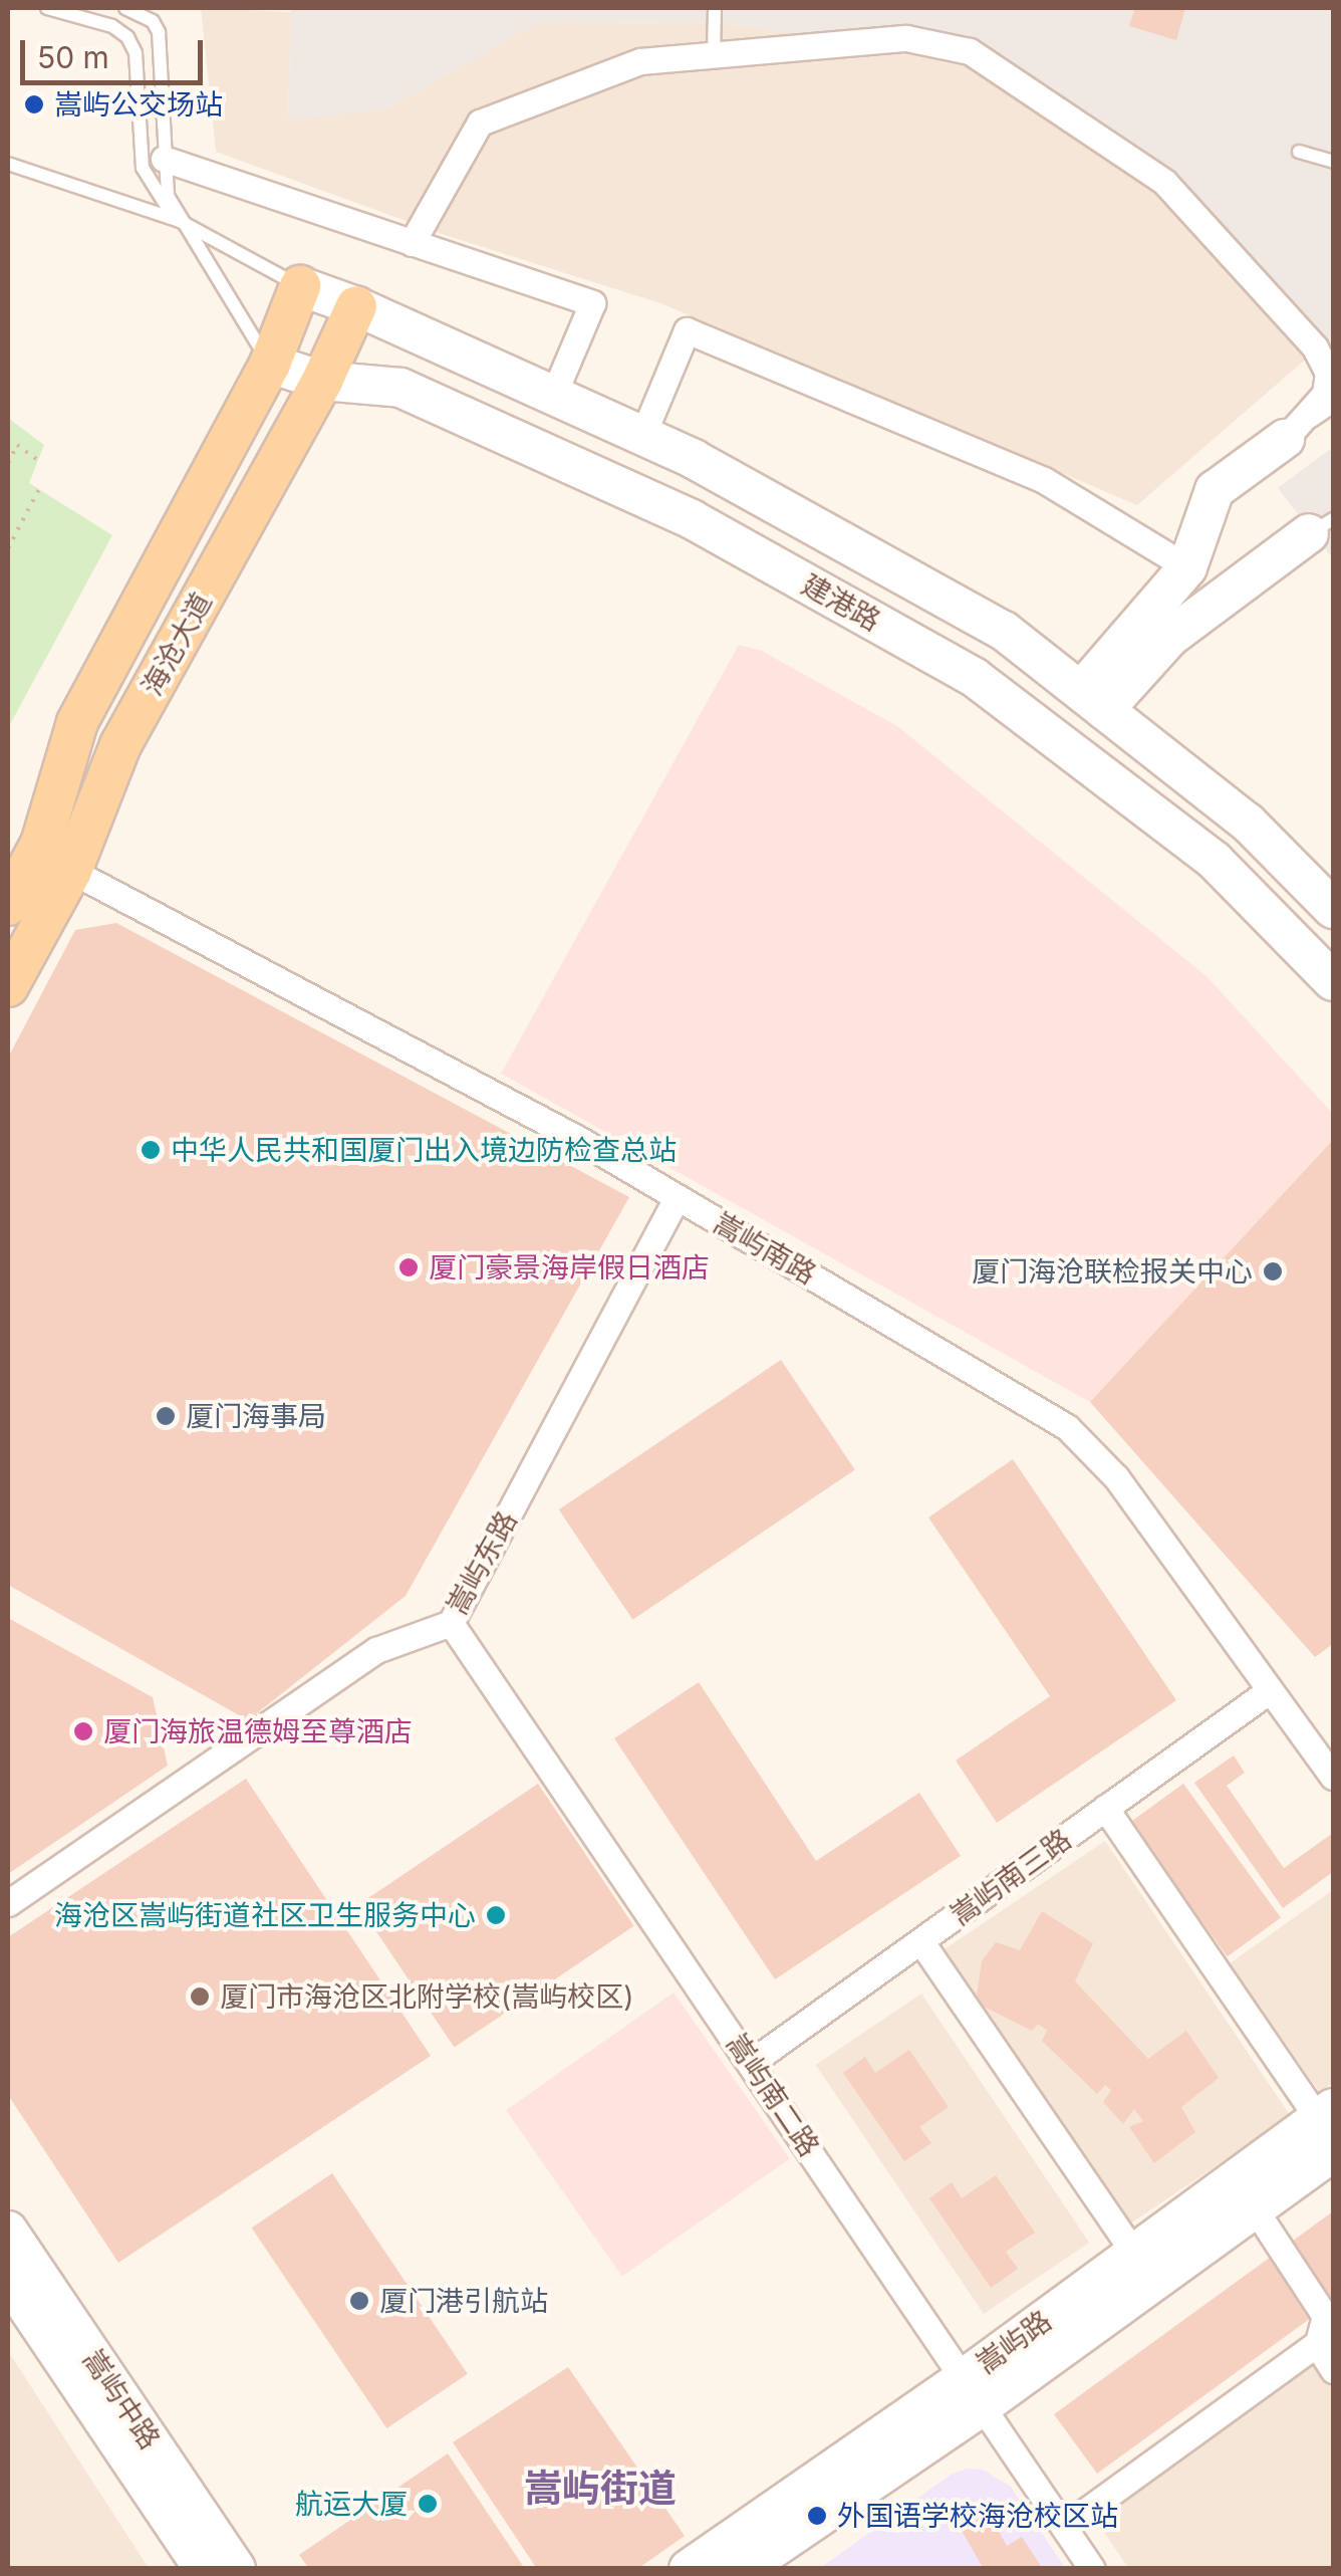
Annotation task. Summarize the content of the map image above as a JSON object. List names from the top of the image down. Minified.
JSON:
{"streets":{"main road":["海沧大道"],"street":["建港路","嵩屿南路","嵩屿东路","嵩屿南三路","嵩屿南二路","嵩屿路","嵩屿中路"]},"crossings":[["建港路","海沧大道"],["海沧大道","嵩屿南路"],["嵩屿南路","嵩屿东路"],["嵩屿南路","嵩屿南三路"],["嵩屿东路","嵩屿南二路"],["嵩屿南三路","嵩屿南二路"],["嵩屿南二路","嵩屿路"]],"districts":["嵩屿街道"],"places":["嵩屿公交场站","中华人民共和国厦门出入境边防检查总站","厦门豪景海岸假日酒店","厦门海沧联检报关中心","厦门海事局","厦门海旅温德姆至尊酒店","海沧区嵩屿街道社区卫生服务中心","厦门市海沧区北附学校(嵩屿校区)","厦门港引航站","航运大厦","外国语学校海沧校区站"],"scale_bar":"50 m"}
